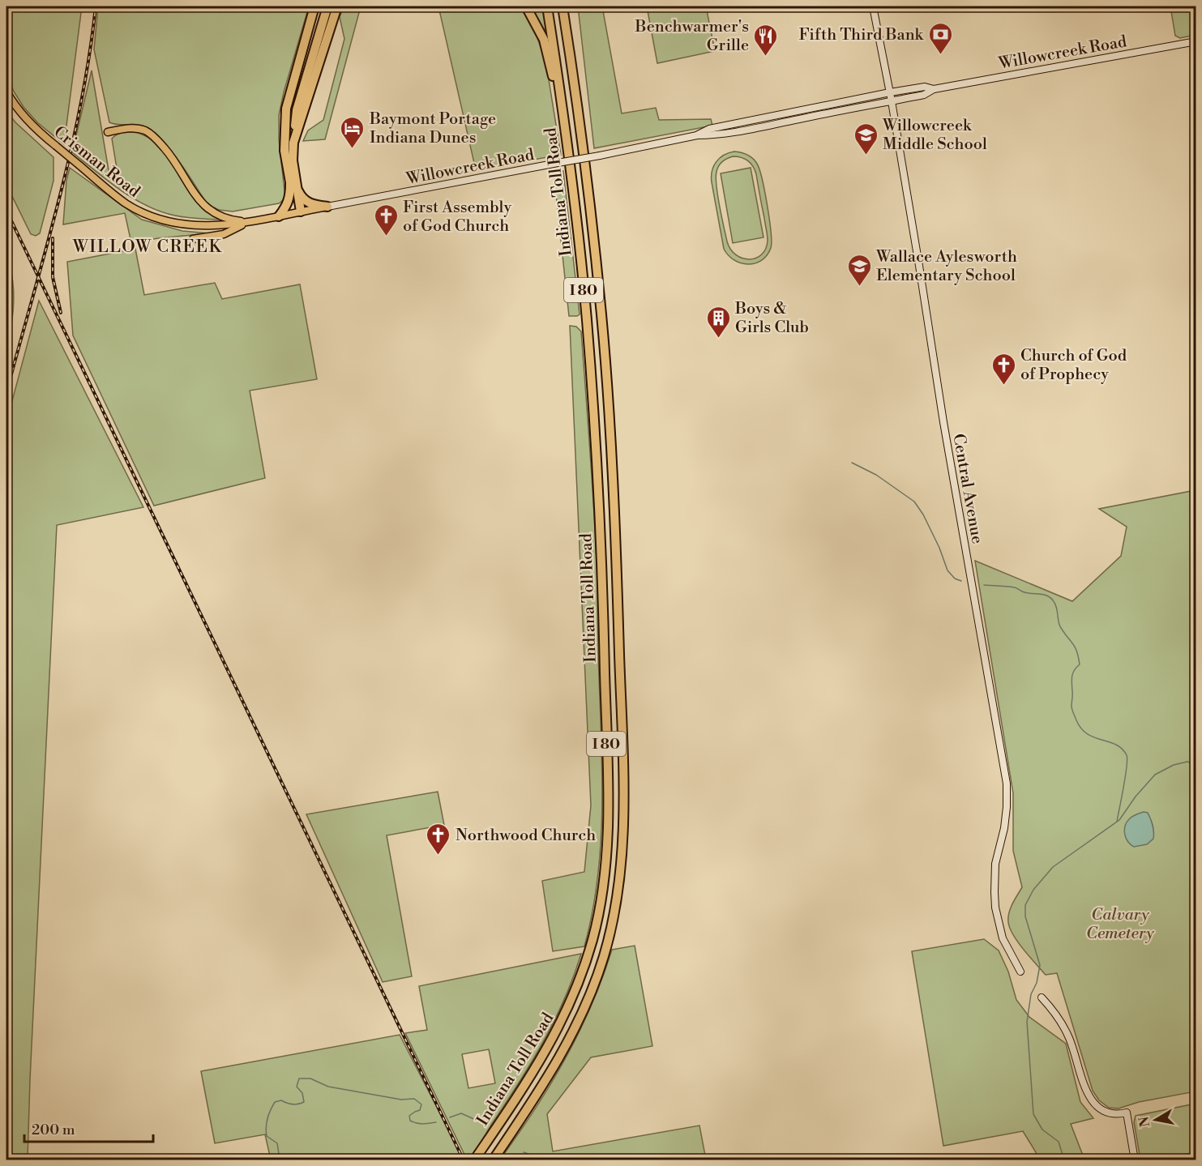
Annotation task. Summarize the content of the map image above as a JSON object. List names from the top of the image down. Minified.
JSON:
{"streets":{"highway":["Indiana Toll Road","I 80"],"main road":["Willowcreek Road","Crisman Road","Central Avenue"]},"crossings":[["Willowcreek Road","Crisman Road"],["Willowcreek Road","Central Avenue"]],"districts":["WILLOW CREEK"],"parks":["Calvary Cemetery"],"places":{"bank":["Fifth Third Bank"],"restaurant":["Benchwarmer's Grille"],"hotel":["Baymont Portage Indiana Dunes"],"school or university":["Willowcreek Middle School","Wallace Aylesworth Elementary School"],"church":["First Assembly of God Church","Church of God of Prophecy","Northwood Church"],"building":["Boys & Girls Club"]},"scale_bar":"200 m","north":"left"}
